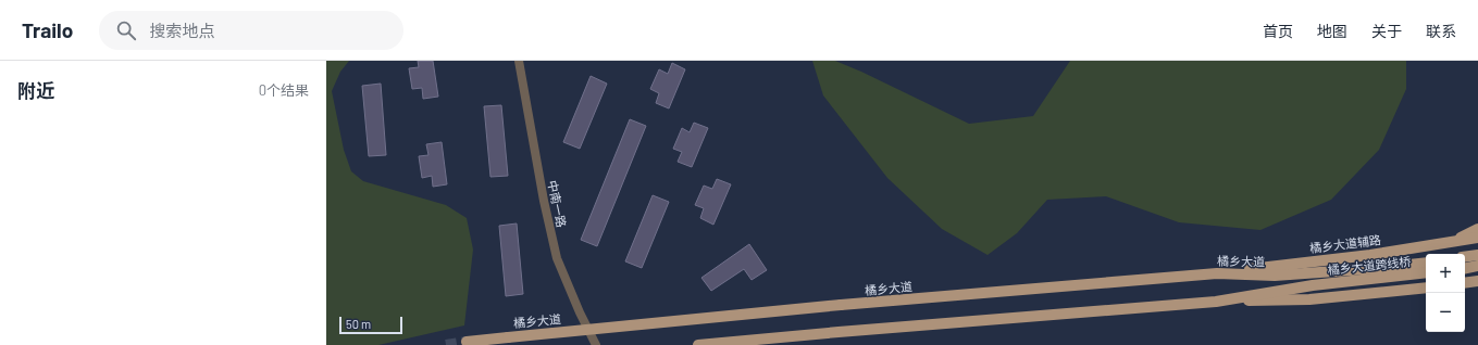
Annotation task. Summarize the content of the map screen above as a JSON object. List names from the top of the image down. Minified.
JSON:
{"streets":{"main road":["橘乡大道辅路","橘乡大道","橘乡大道跨线桥"],"street":["中南一路"]},"crossings":[["橘乡大道辅路","橘乡大道"],["橘乡大道","橘乡大道跨线桥"]],"scale_bar":"50 m","page":{"header":"Trailo","search":"搜索地点","nav":["首页","地图","关于","联系"],"heading":["附近","0个结果"],"map_buttons":["+","−"],"scale":"50 m"}}
